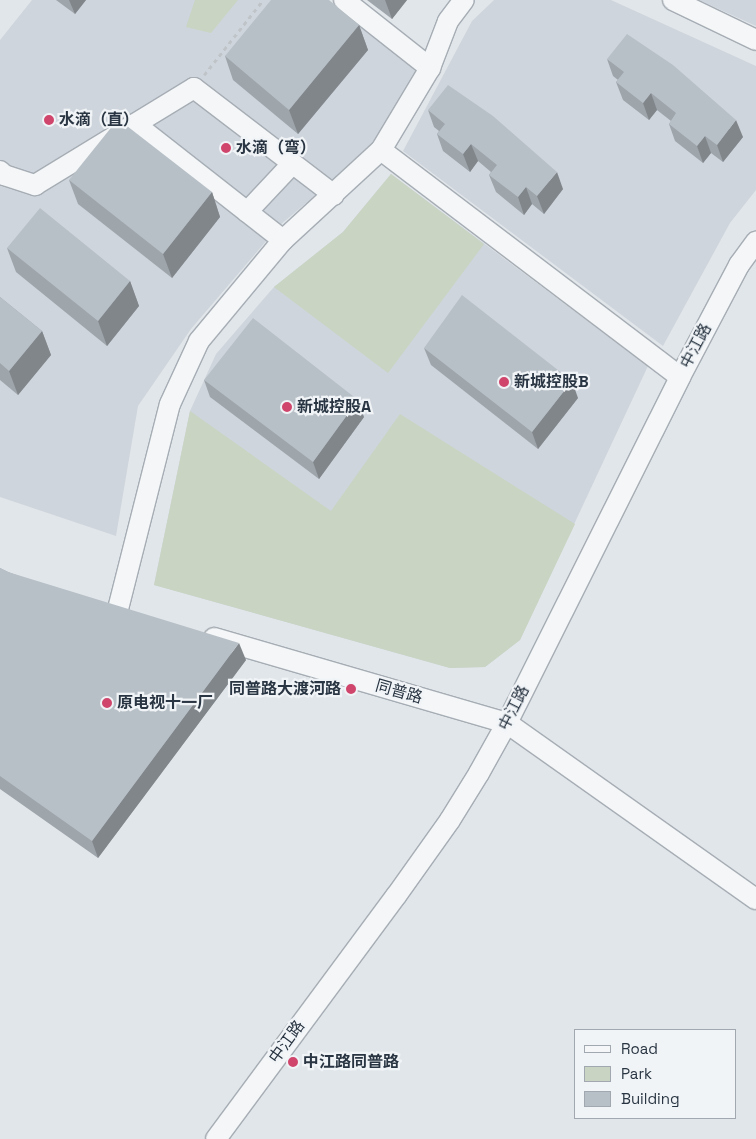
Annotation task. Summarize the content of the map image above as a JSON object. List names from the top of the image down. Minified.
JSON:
{"streets":{"street":["中江路","同普路"]},"crossings":[["中江路","同普路"]],"places":["水滴（直）","水滴（弯）","新城控股B","新城控股A","同普路大渡河路","原电视十一厂","中江路同普路"],"legend":["Road","Park","Building"]}
